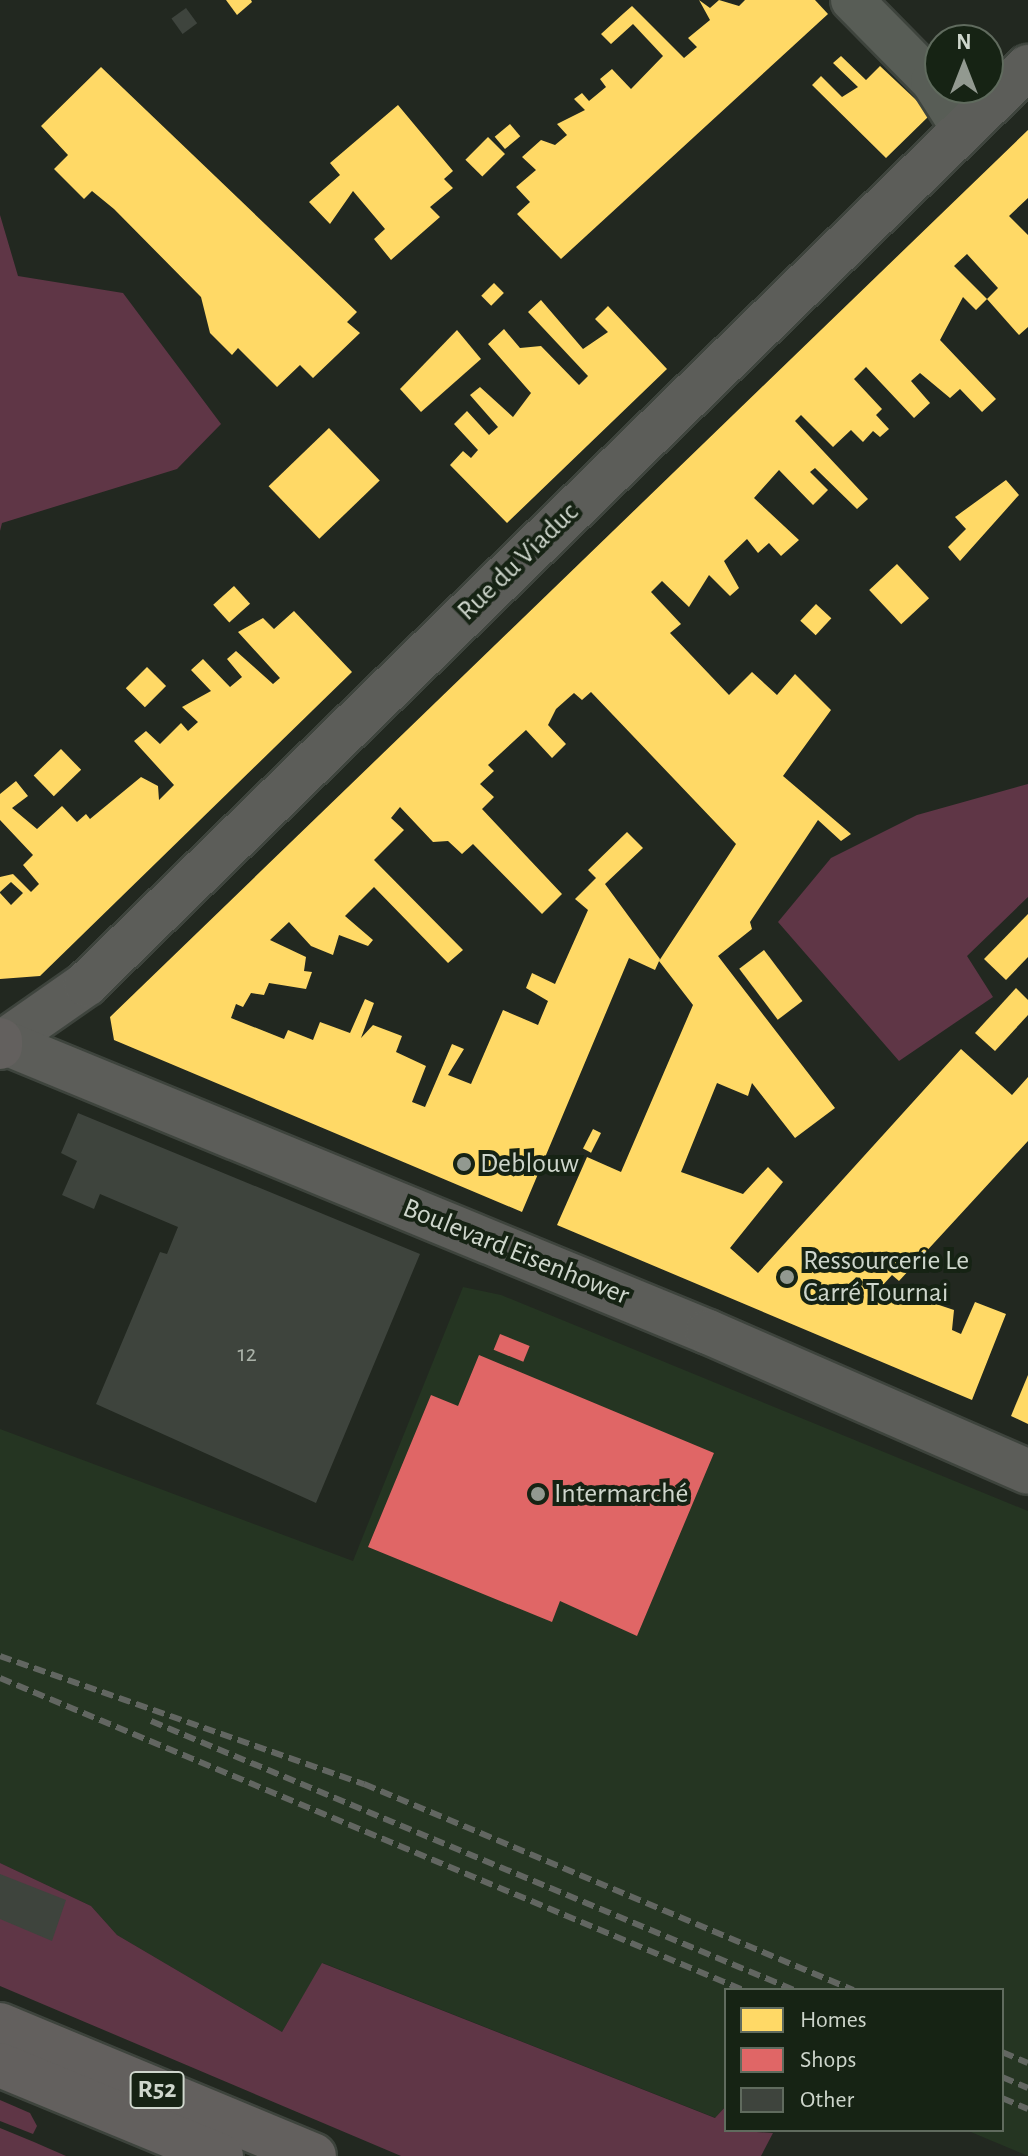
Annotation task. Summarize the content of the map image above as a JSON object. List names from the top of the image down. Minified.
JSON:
{"streets":{"main road":["R52"],"street":["Rue du Viaduc","Boulevard Eisenhower"]},"crossings":[["Rue du Viaduc","Boulevard Eisenhower"]],"places":["Deblouw","Ressourcerie Le Carré Tournai","Intermarché"],"house_numbers":["12"],"legend":["Homes","Shops","Other"],"north":"top"}
